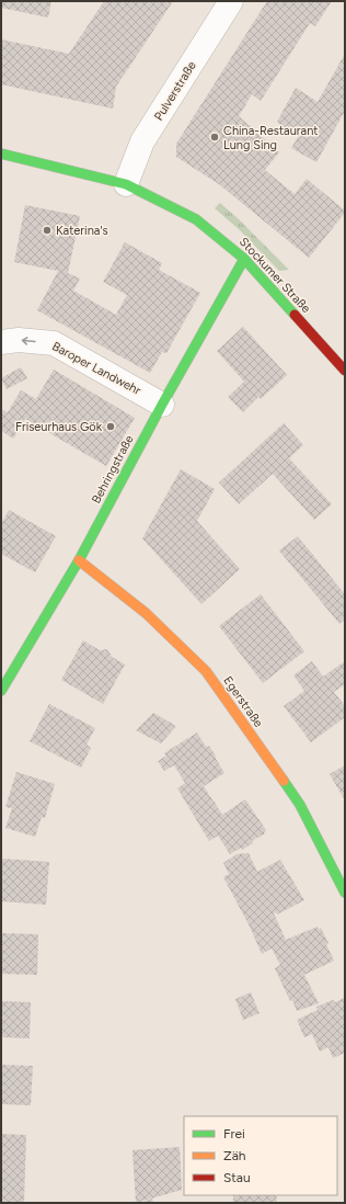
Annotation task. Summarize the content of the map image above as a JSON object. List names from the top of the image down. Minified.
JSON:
{"streets":{"street":["Pulverstraße","Stockumer Straße","Baroper Landwehr","Behringstraße","Egerstraße"]},"crossings":[["Pulverstraße","Stockumer Straße"],["Stockumer Straße","Behringstraße"],["Baroper Landwehr","Behringstraße"],["Behringstraße","Egerstraße"]],"one_way":["Baroper Landwehr"],"places":["China-Restaurant Lung Sing","Katerina's","Friseurhaus Gök"],"legend":["Frei","Zäh","Stau"]}
